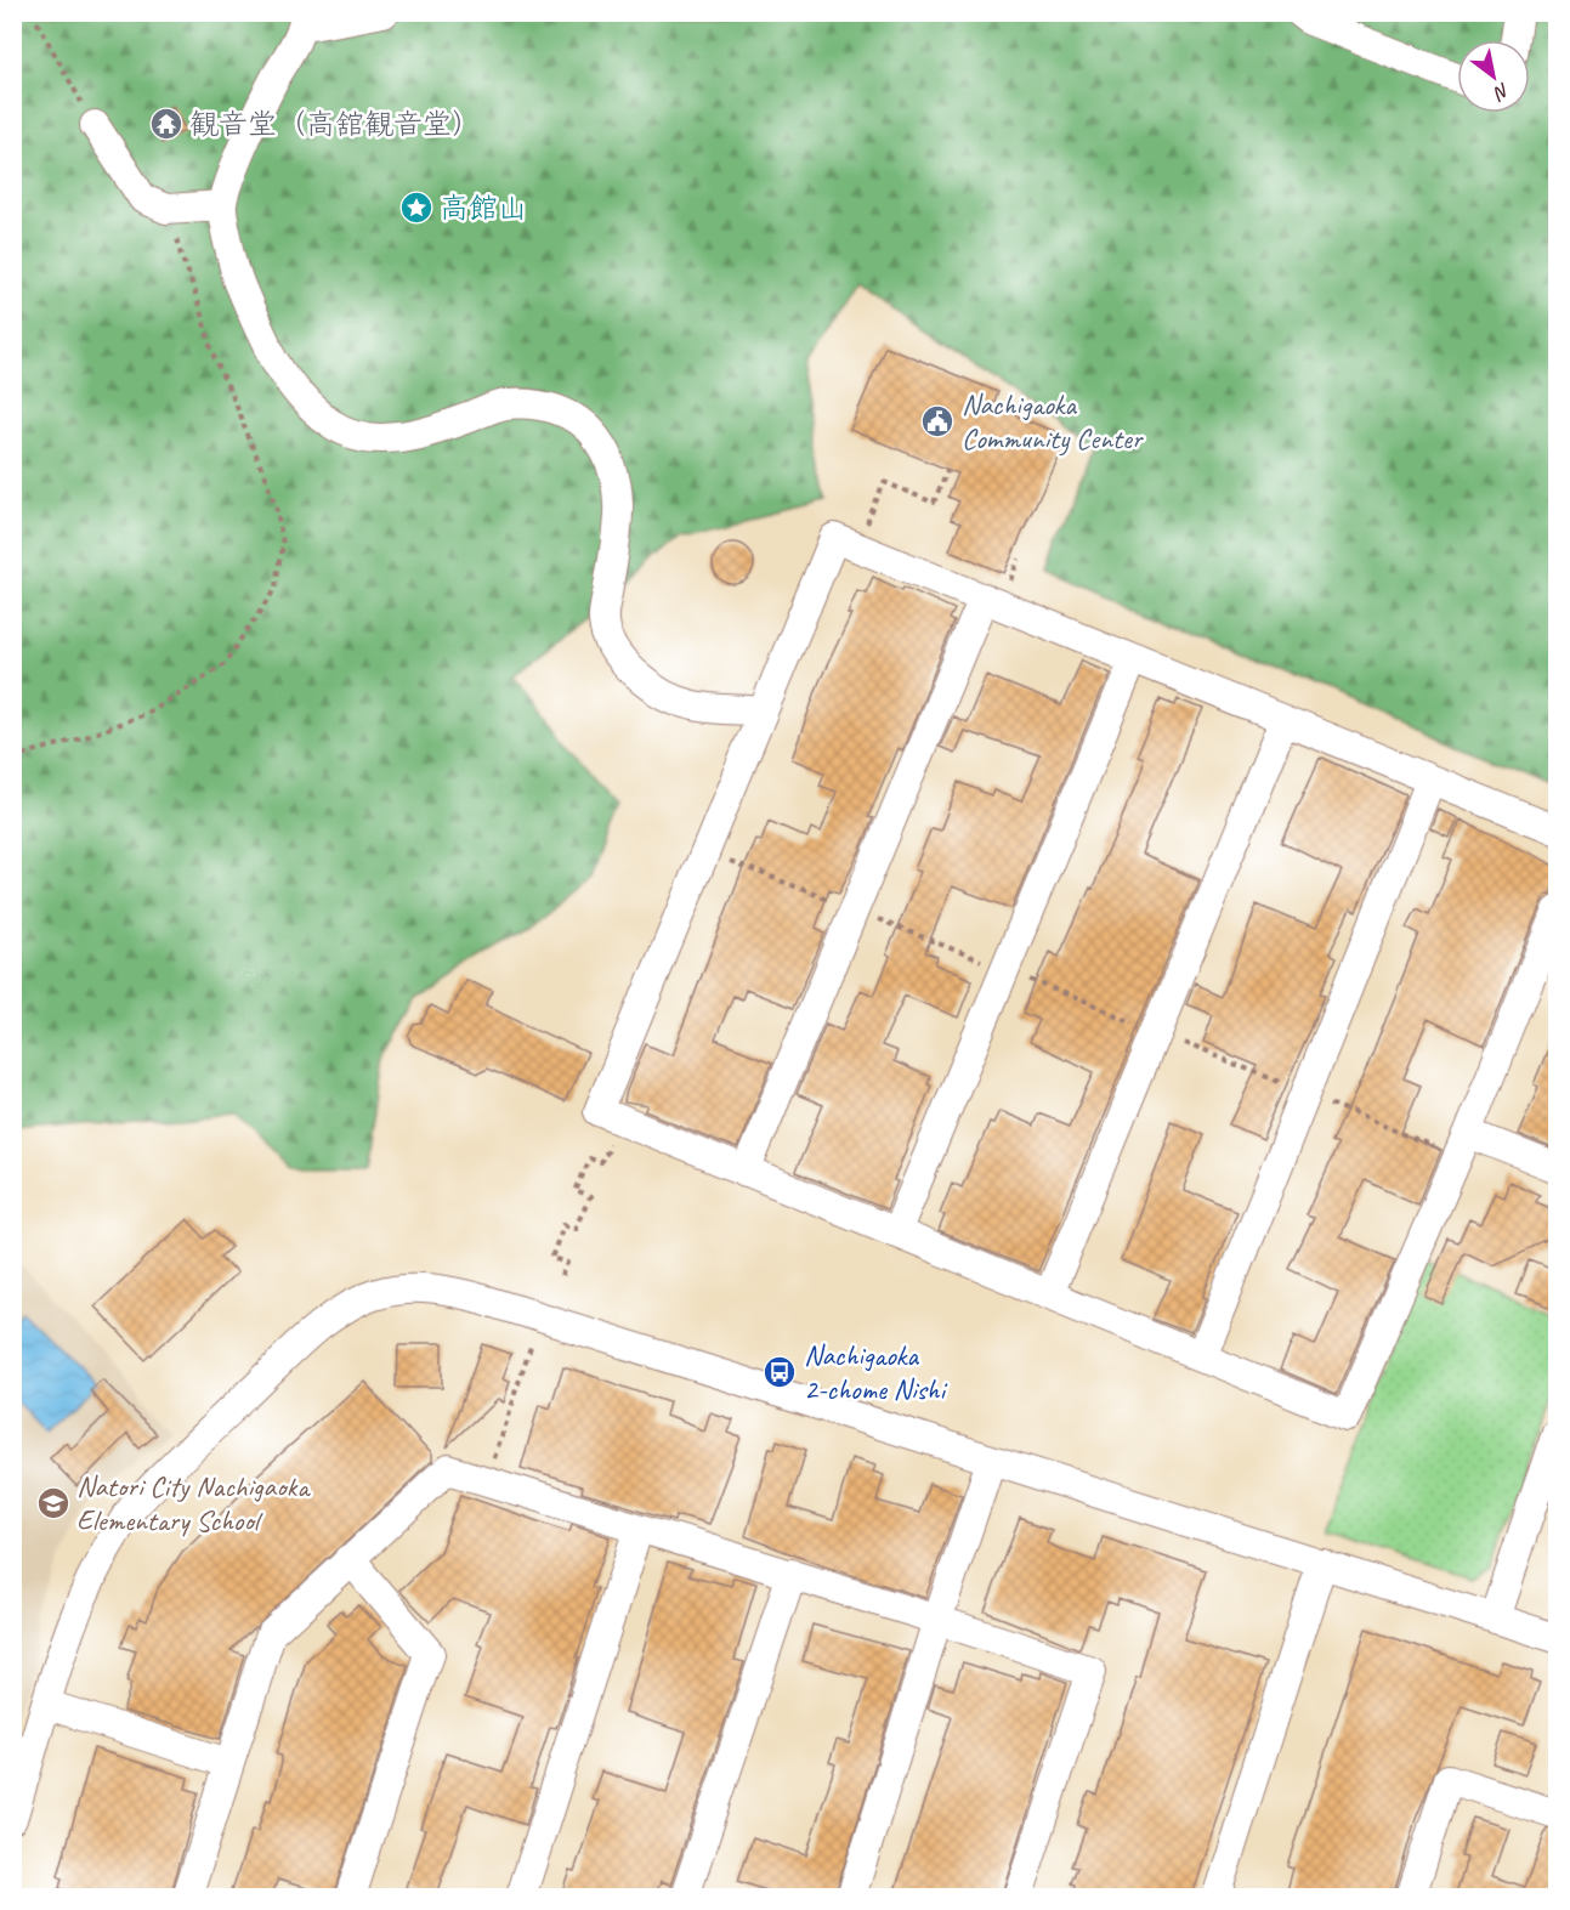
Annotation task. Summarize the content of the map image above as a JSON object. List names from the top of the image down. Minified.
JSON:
{"places":{"temple":["観音堂（高舘観音堂）"],"place":["高館山"],"public building":["Nachigaoka Community Center"],"bus stop":["Nachigaoka 2-chome Nishi"],"school or university":["Natori City Nachigaoka Elementary School"]},"north":"bottom right"}
